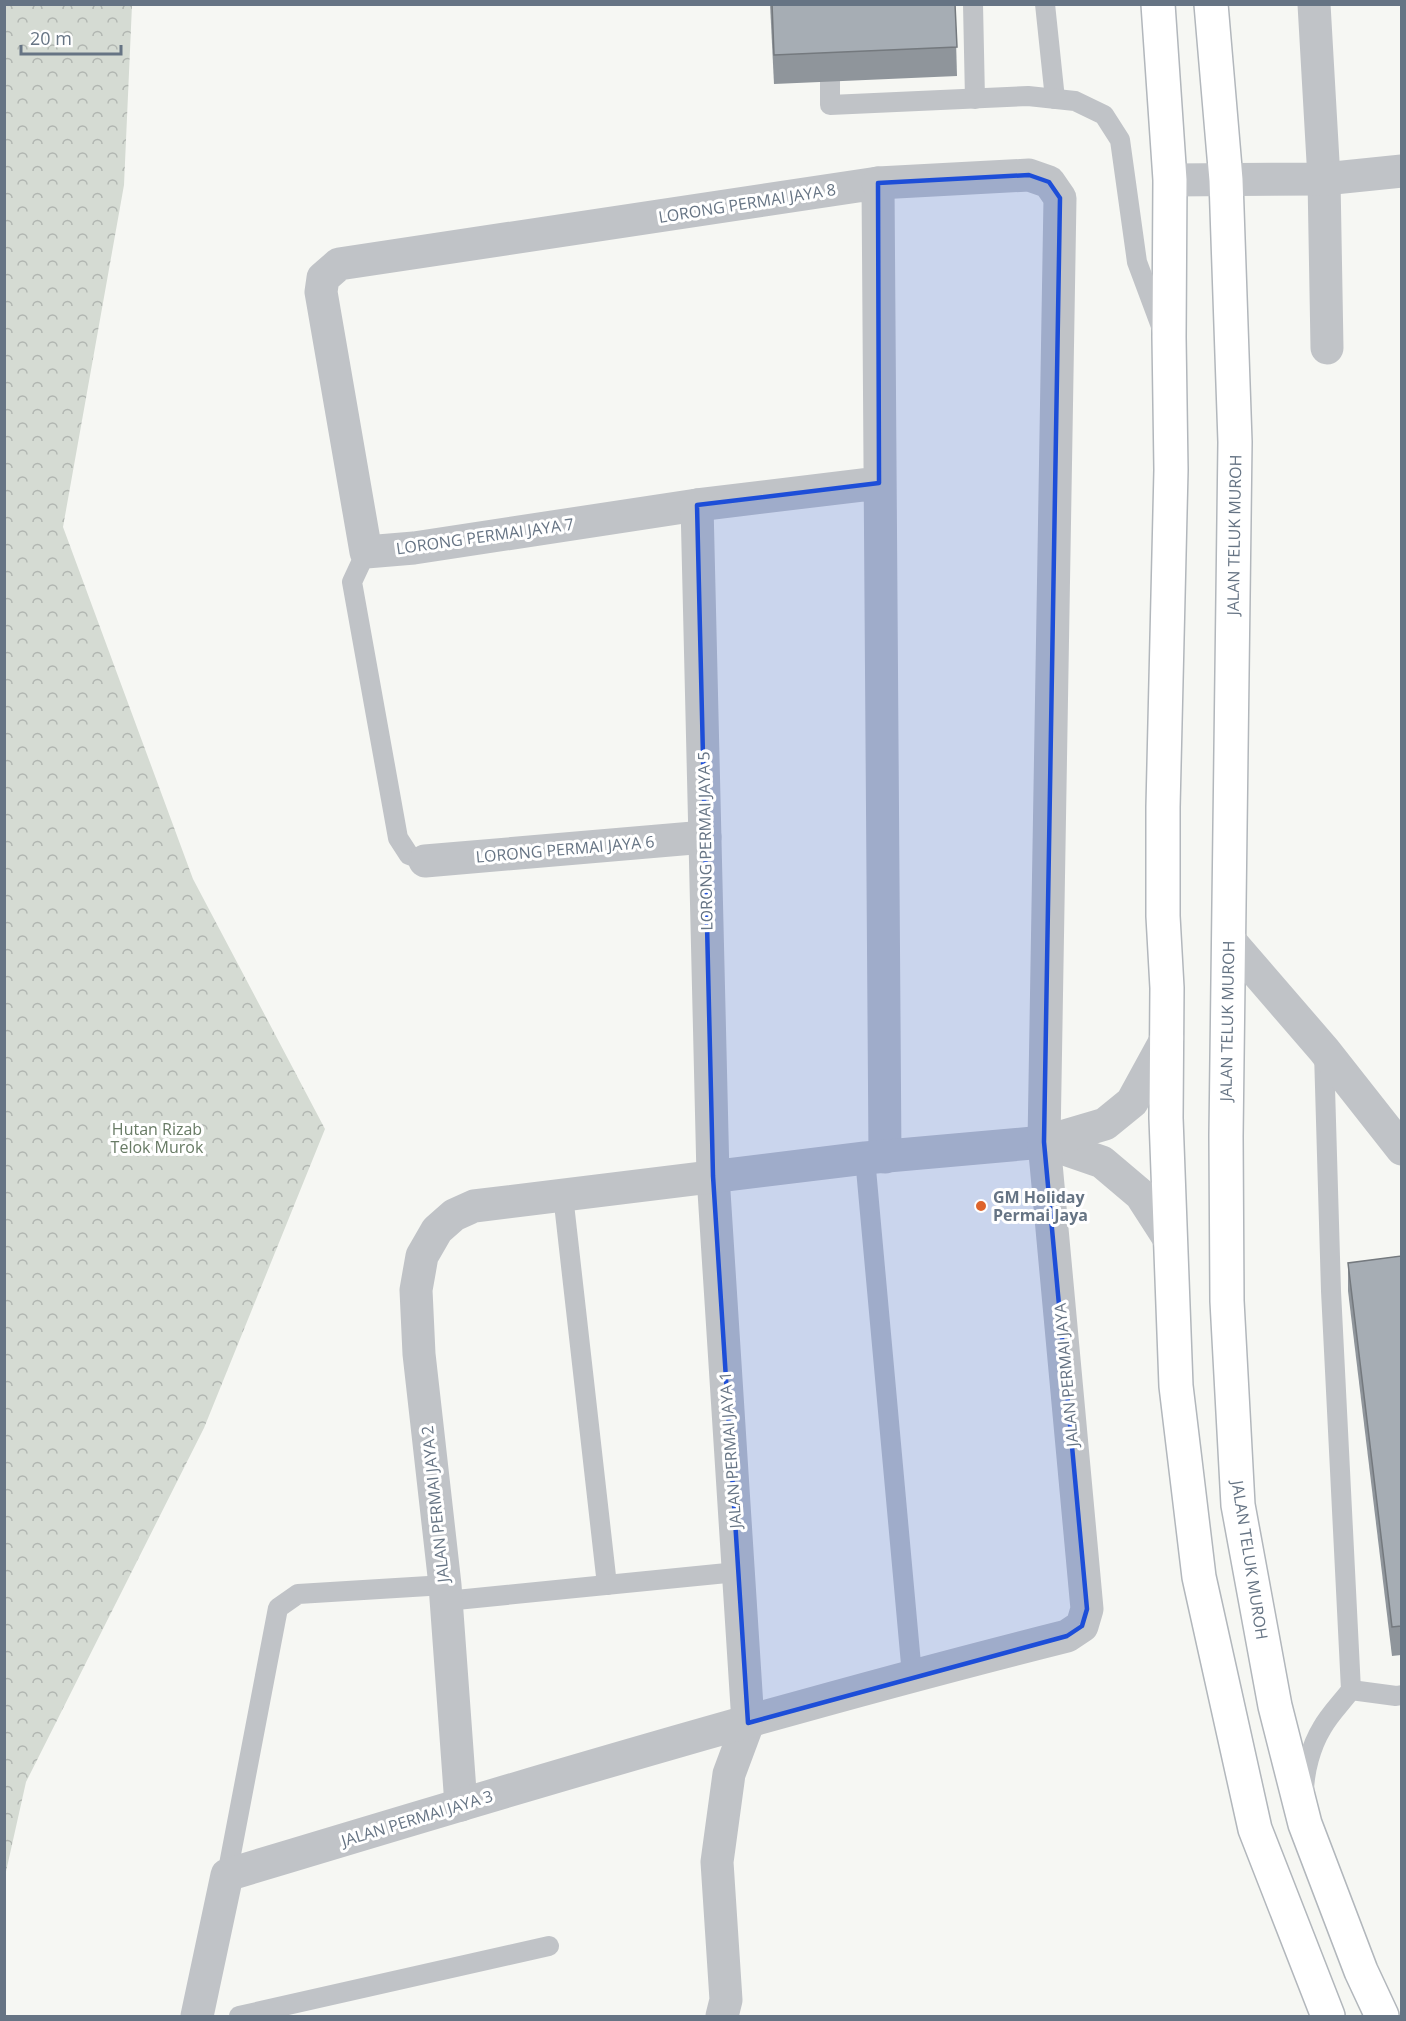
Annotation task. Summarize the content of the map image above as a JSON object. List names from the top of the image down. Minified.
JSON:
{"streets":{"main road":["JALAN TELUK MUROH"],"street":["LORONG PERMAI JAYA 8","LORONG PERMAI JAYA 7","LORONG PERMAI JAYA 5","LORONG PERMAI JAYA 6","JALAN PERMAI JAYA","JALAN PERMAI JAYA 1","JALAN PERMAI JAYA 2","JALAN PERMAI JAYA 3"]},"crossings":[["LORONG PERMAI JAYA 8","LORONG PERMAI JAYA 7"],["LORONG PERMAI JAYA 8","JALAN PERMAI JAYA"],["LORONG PERMAI JAYA 7","LORONG PERMAI JAYA 5"],["LORONG PERMAI JAYA 5","LORONG PERMAI JAYA 6"],["LORONG PERMAI JAYA 5","JALAN PERMAI JAYA 1"],["JALAN PERMAI JAYA","JALAN PERMAI JAYA 3"],["JALAN PERMAI JAYA 1","JALAN PERMAI JAYA 3"],["JALAN PERMAI JAYA 2","JALAN PERMAI JAYA 3"]],"parks":["Hutan Rizab Telok Murok"],"places":["GM Holiday Permai Jaya"],"scale_bar":"20 m"}
